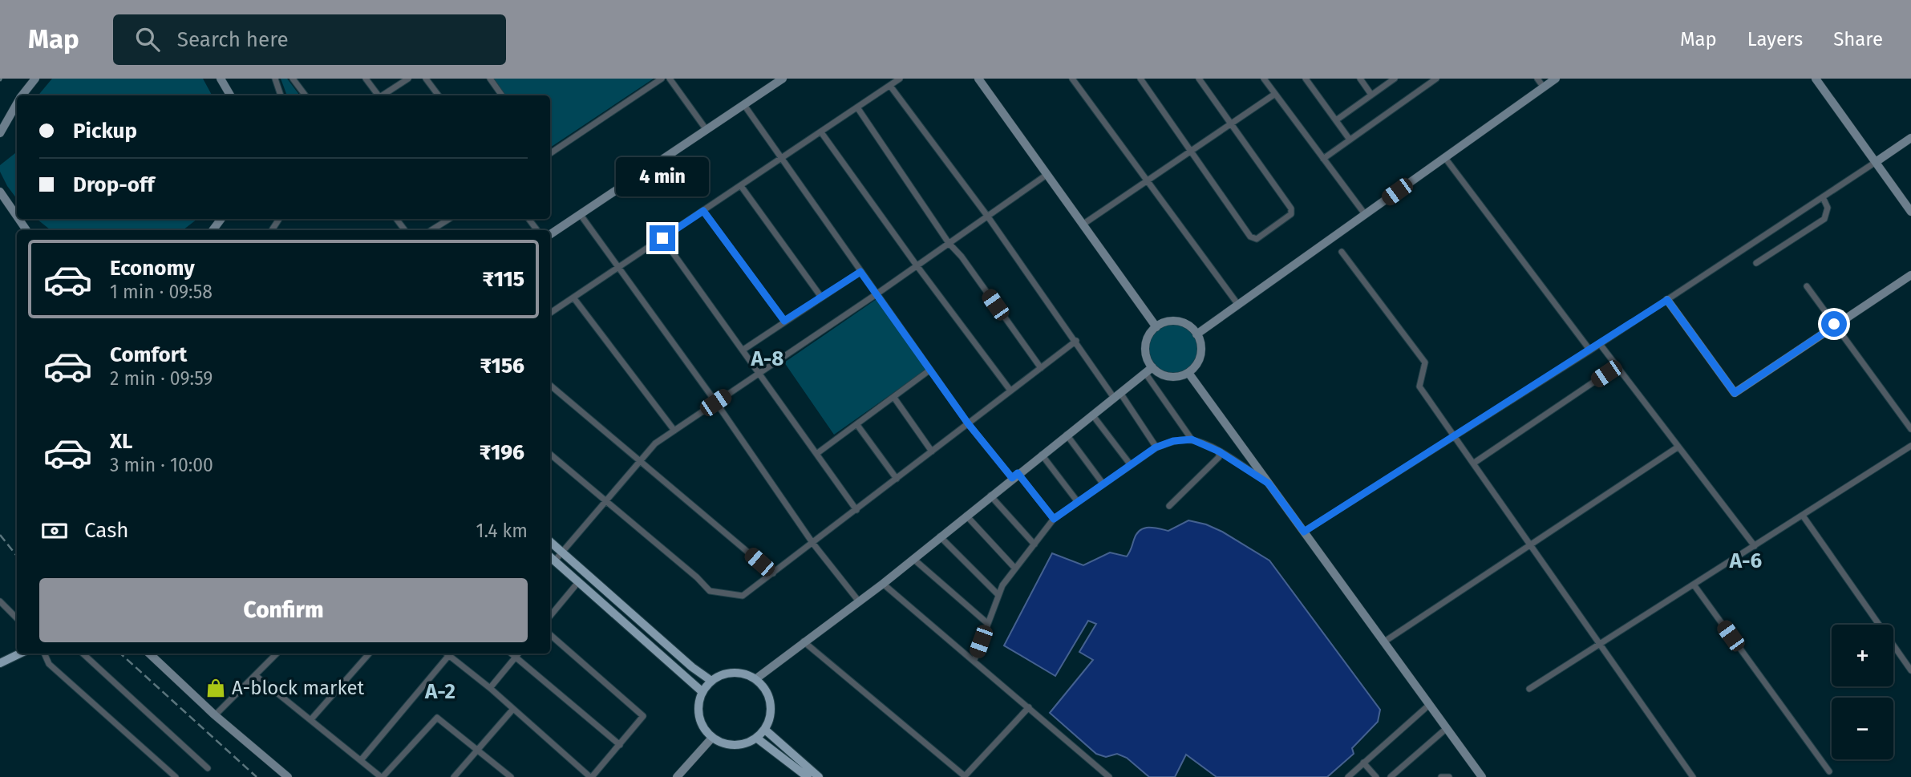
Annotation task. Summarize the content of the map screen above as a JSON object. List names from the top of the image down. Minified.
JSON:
{"districts":["A-8","A-6","A-2"],"places":{"shop":["A-block market"]},"page":{"header":"Map","search":"Search here","nav":["Map","Layers","Share"],"banner":["Pickup","Drop-off"],"bubble":"4 min","list":[{"name":"Economy","note":"1 min · 09:58","value":"₹115"},{"name":"Comfort","note":"2 min · 09:59","value":"₹156"},{"name":"XL","note":"3 min · 10:00","value":"₹196"}],"pay":["Cash","1.4 km"],"buttons":"Confirm","map_buttons":["+","−"]}}
